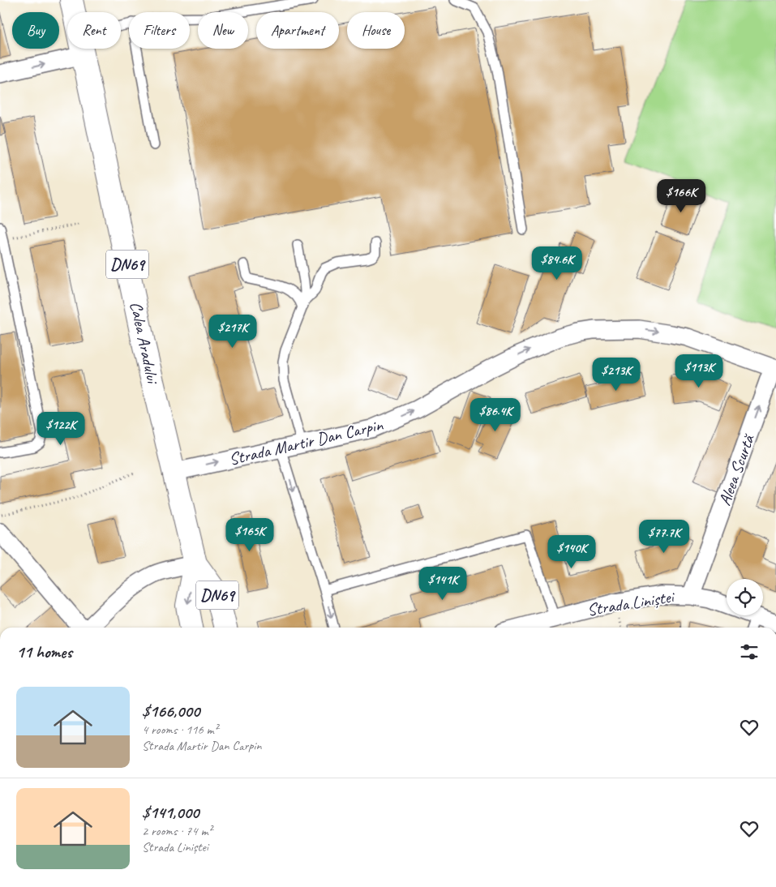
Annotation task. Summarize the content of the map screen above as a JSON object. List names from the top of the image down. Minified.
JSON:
{"streets":{"main road":["DN69","Calea Aradului"],"street":["Strada Martir Dan Carpin","Aleea Scurtă","Strada Liniștei"]},"crossings":[["Calea Aradului","Strada Martir Dan Carpin"],["Strada Martir Dan Carpin","Aleea Scurtă"],["Aleea Scurtă","Strada Liniștei"]],"one_way":["Strada Martir Dan Carpin","Aleea Scurtă"],"page":{"chip":["Buy","Rent","Filters","New","Apartment","House"],"price":["$166K","$84.6K","$217K","$113K","$213K","$86.4K","$122K","$165K","$77.7K","$140K","$141K"],"heading":"11 homes","list":[{"name":"$166,000","note":"4 rooms · 116 m² · Strada Martir Dan Carpin"},{"name":"$141,000","note":"2 rooms · 74 m² · Strada Liniștei"}]}}
